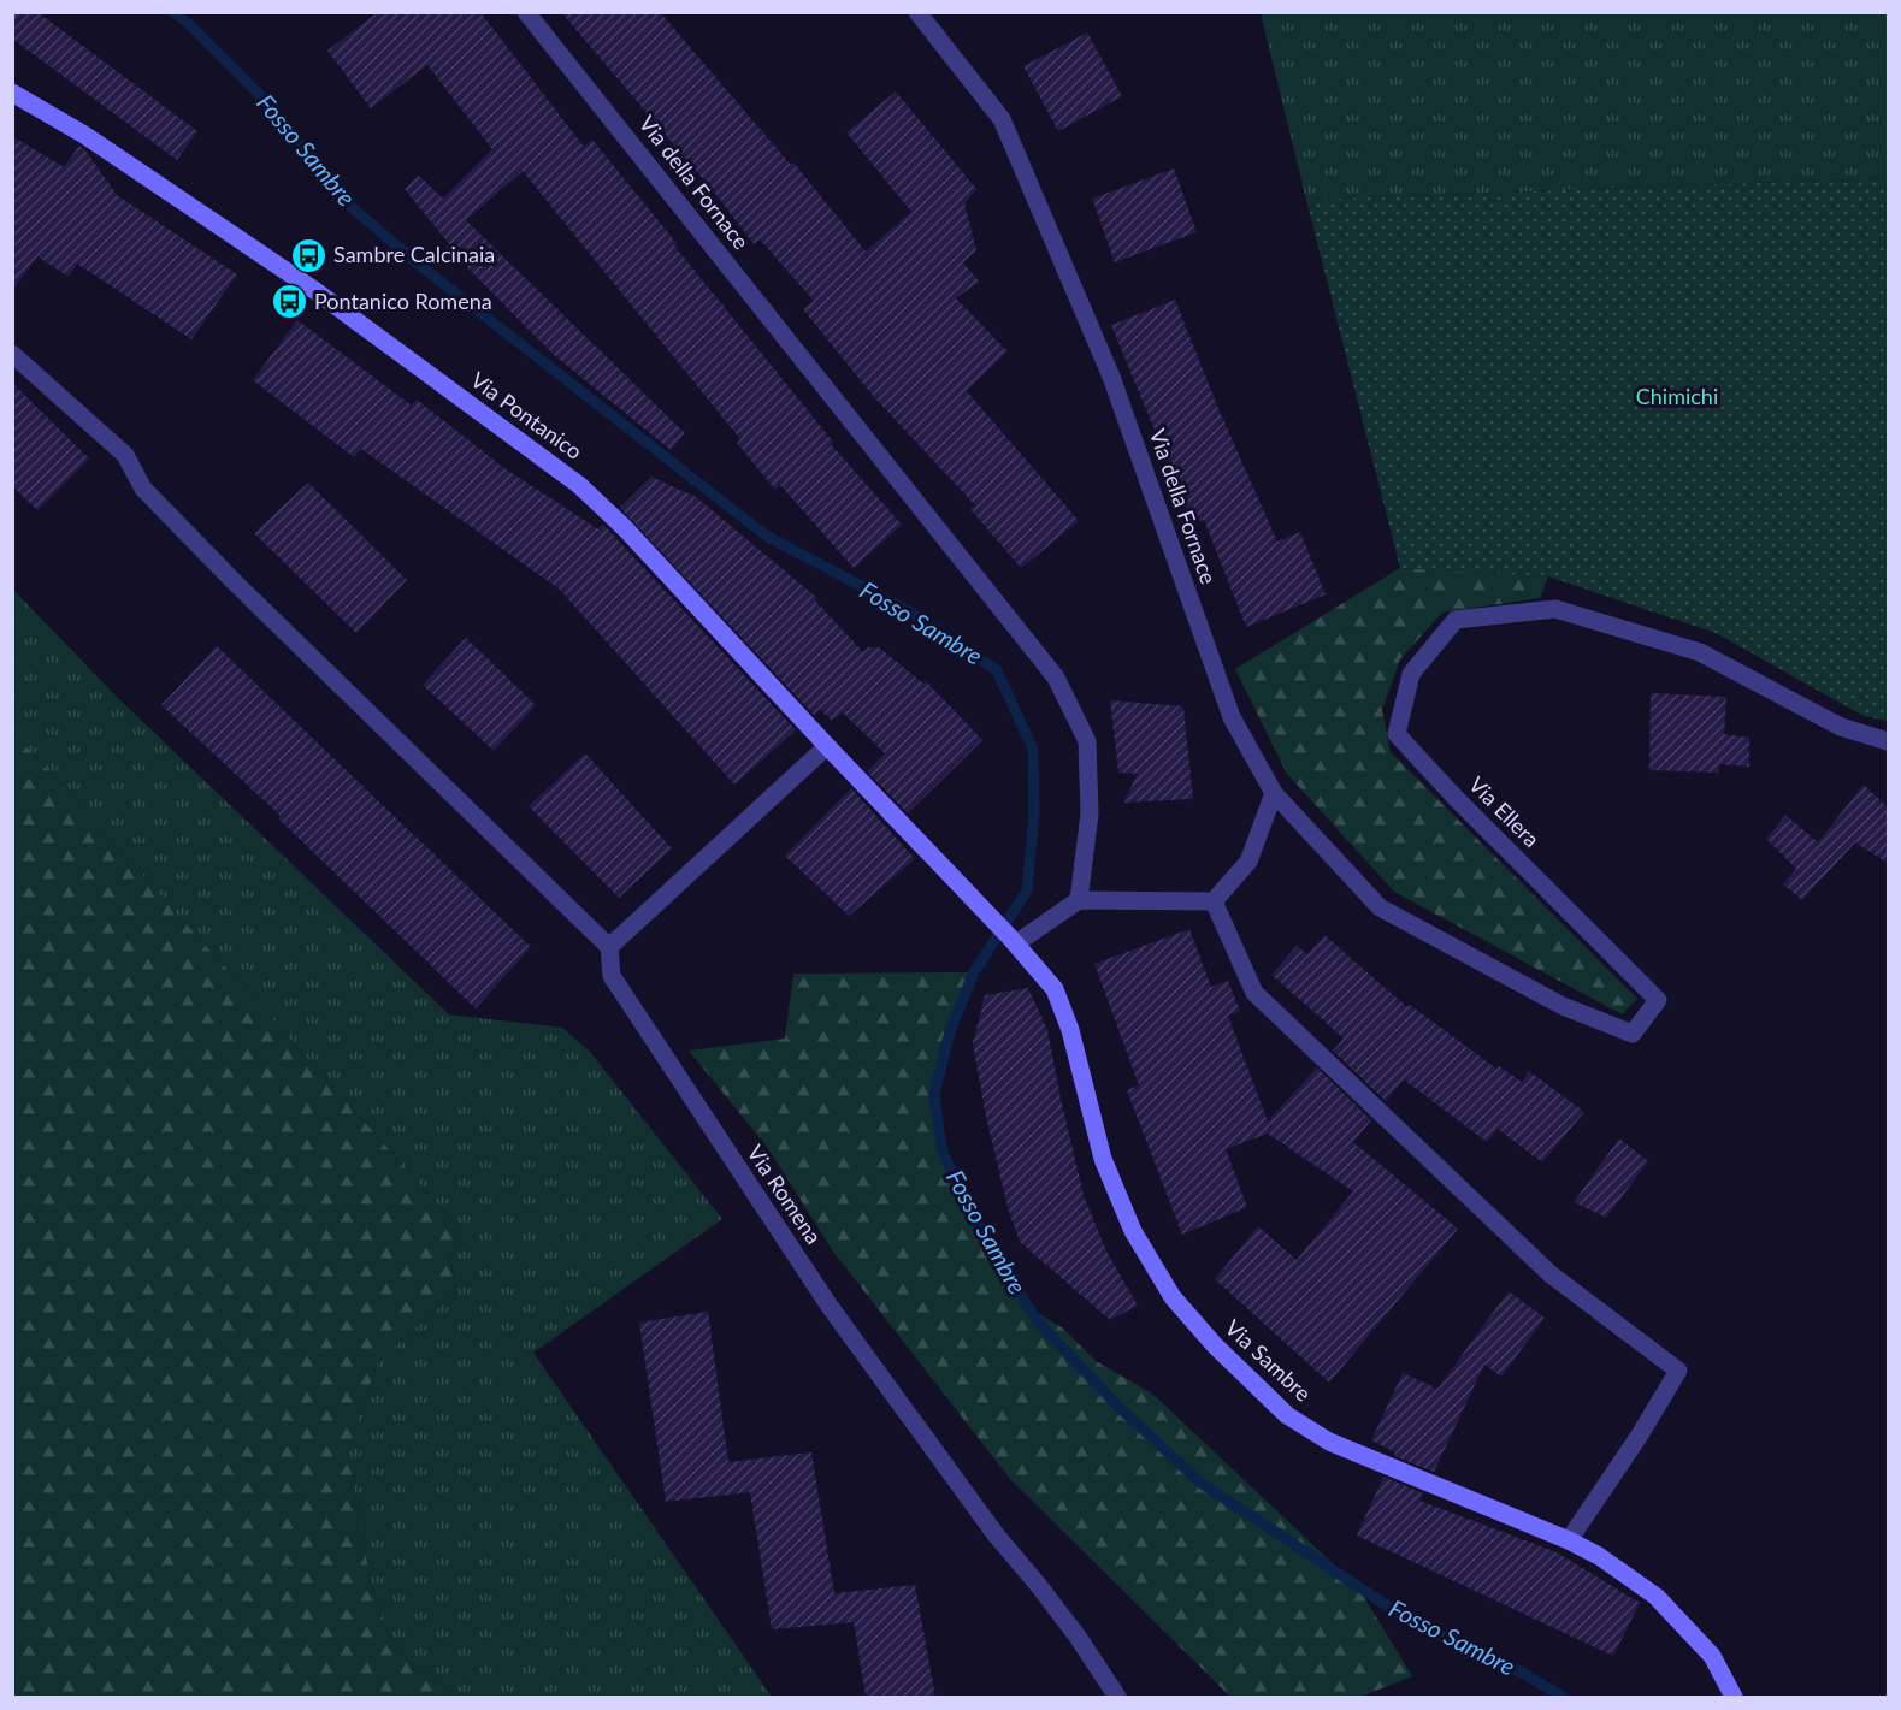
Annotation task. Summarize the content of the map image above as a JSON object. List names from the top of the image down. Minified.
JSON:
{"streets":{"street":["Via della Fornace","Via Pontanico","Via Ellera","Via Romena","Via Sambre"]},"crossings":[["Via della Fornace","Via Ellera"],["Via Pontanico","Via Sambre"]],"water":["Fosso Sambre"],"parks":["Chimichi"],"places":{"bus stop":["Sambre Calcinaia","Pontanico Romena"]}}
